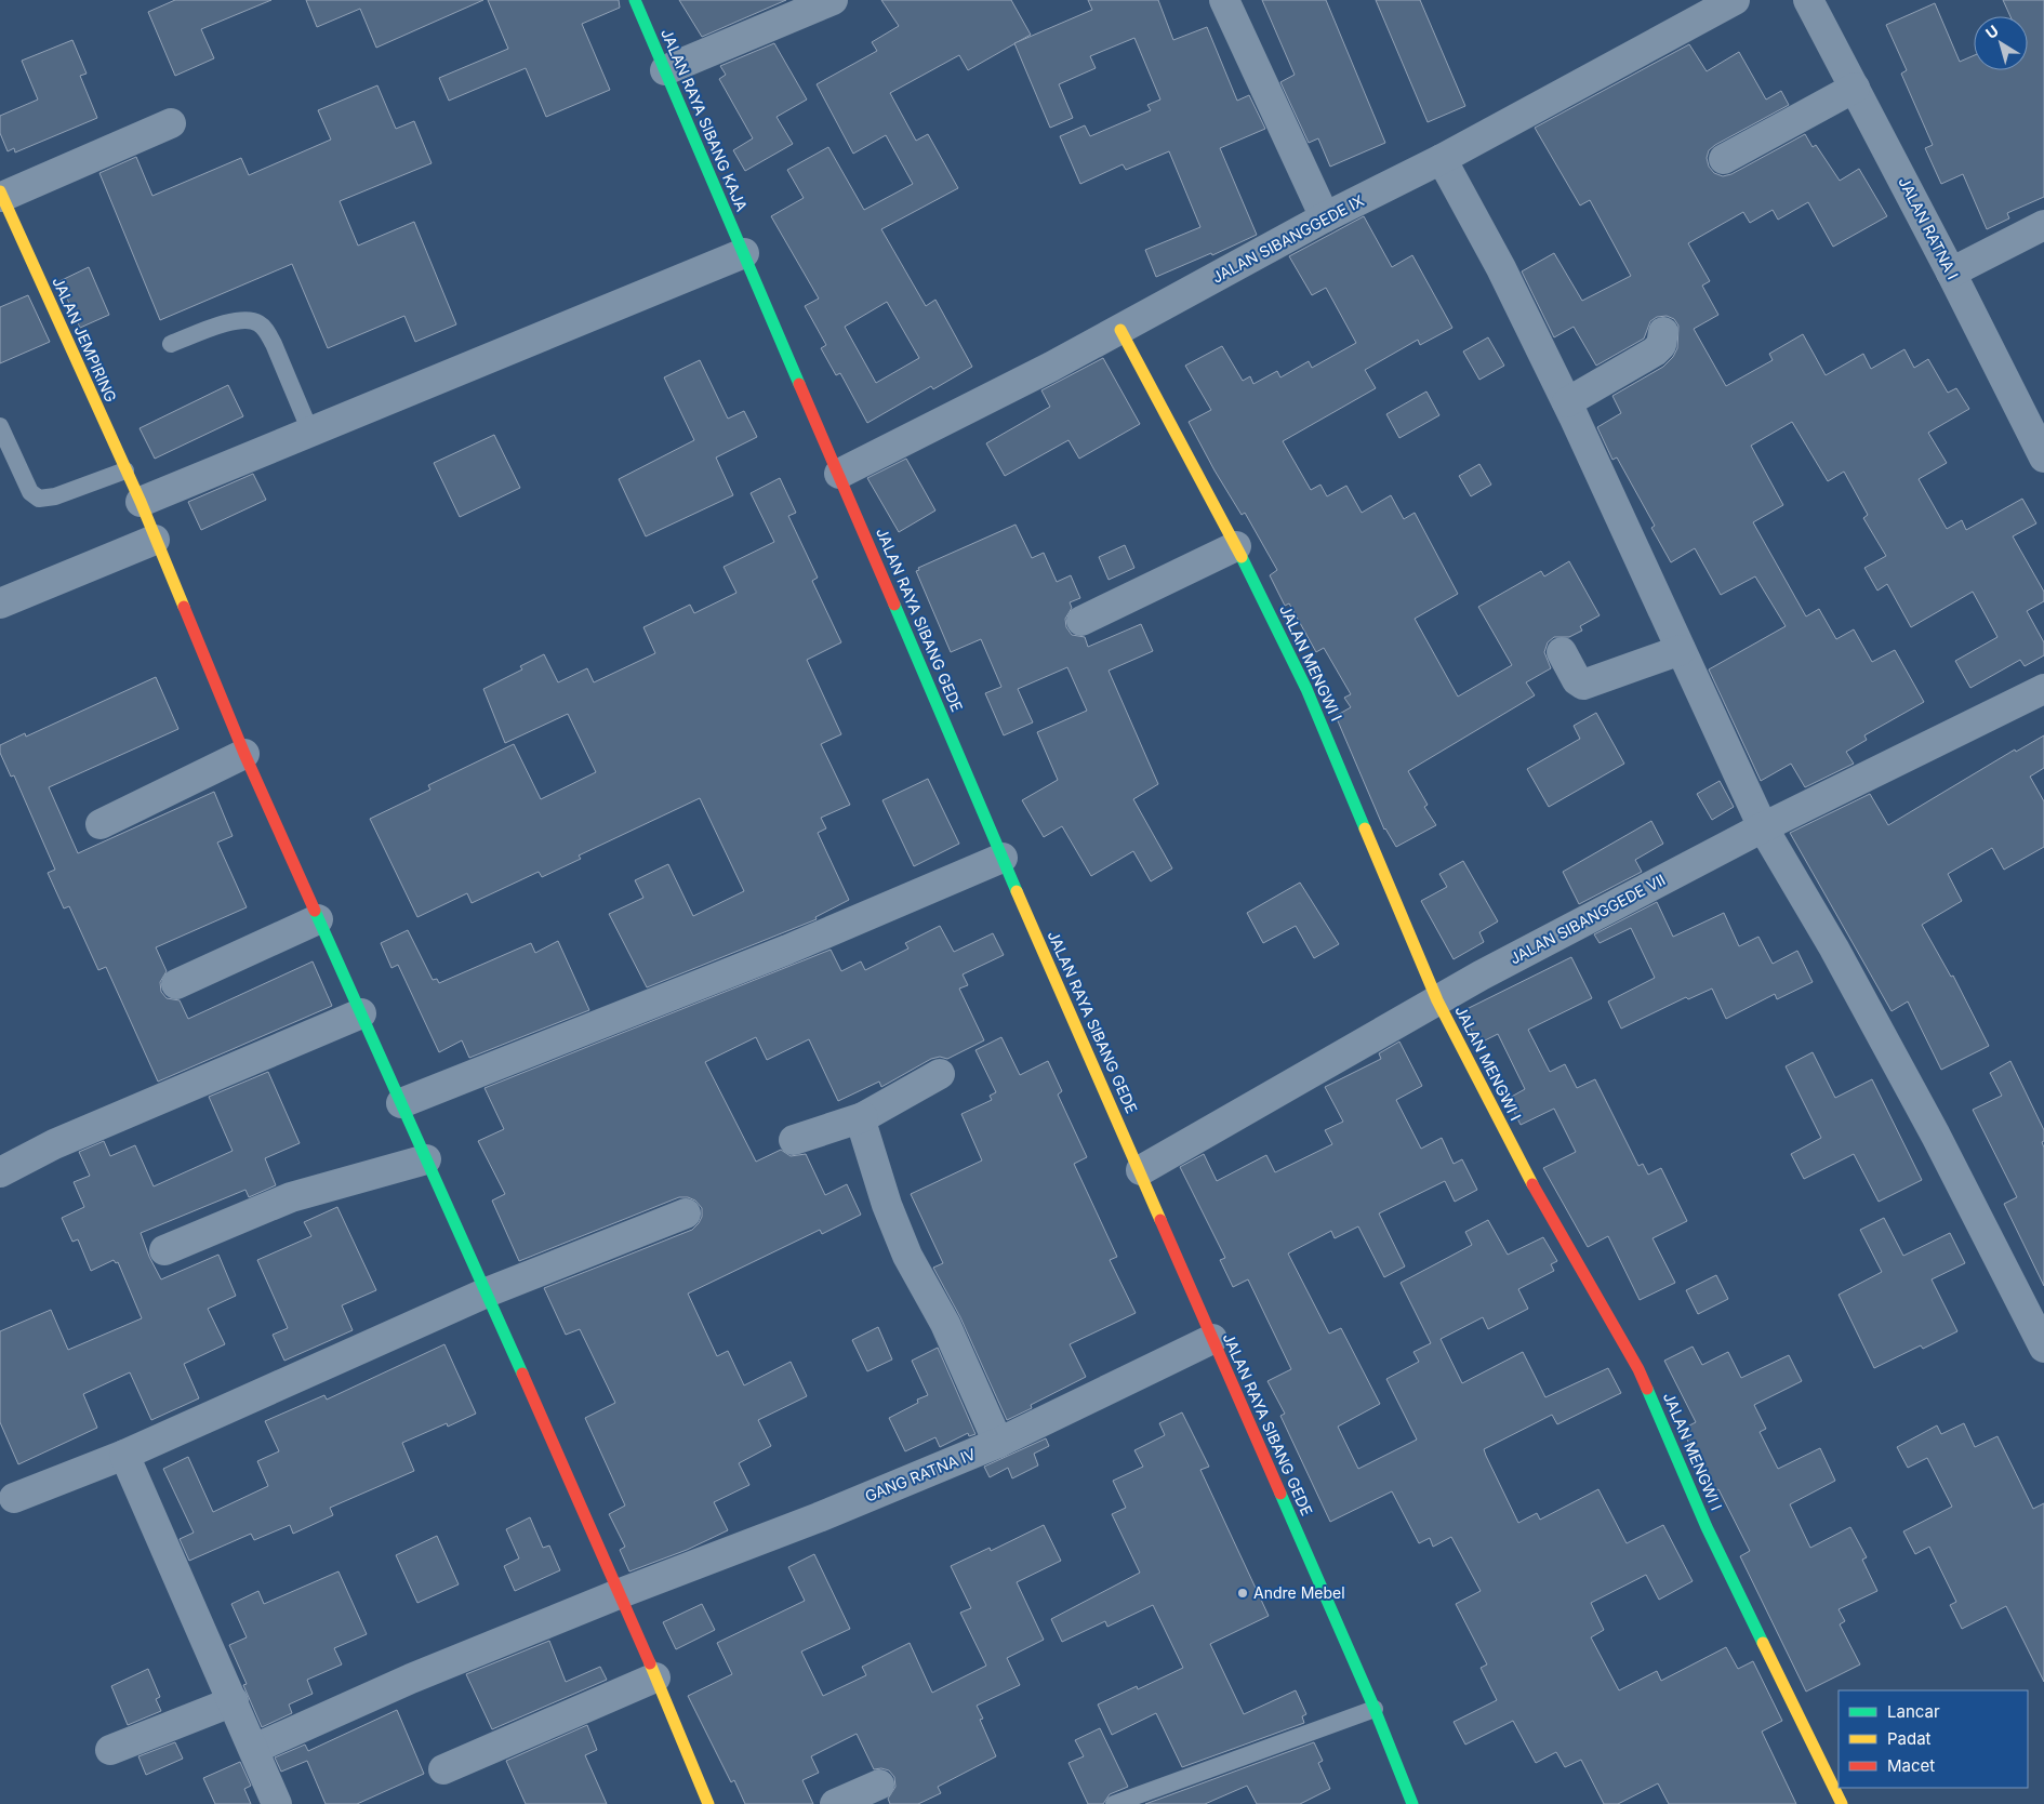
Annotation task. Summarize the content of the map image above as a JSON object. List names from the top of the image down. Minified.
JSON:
{"streets":{"street":["JALAN RAYA SIBANG KAJA","JALAN RATNA I","JALAN SIBANGGEDE IX","JALAN JEMPIRING","JALAN RAYA SIBANG GEDE","JALAN MENGWI I","JALAN SIBANGGEDE VII","GANG RATNA IV"]},"crossings":[["JALAN RAYA SIBANG KAJA","JALAN RAYA SIBANG GEDE"],["JALAN SIBANGGEDE IX","JALAN RAYA SIBANG GEDE"],["JALAN SIBANGGEDE IX","JALAN MENGWI I"],["JALAN JEMPIRING","GANG RATNA IV"],["JALAN RAYA SIBANG GEDE","JALAN SIBANGGEDE VII"],["JALAN RAYA SIBANG GEDE","GANG RATNA IV"],["JALAN MENGWI I","JALAN SIBANGGEDE VII"]],"places":["Andre Mebel"],"legend":["Lancar","Padat","Macet"],"north":"top left"}
